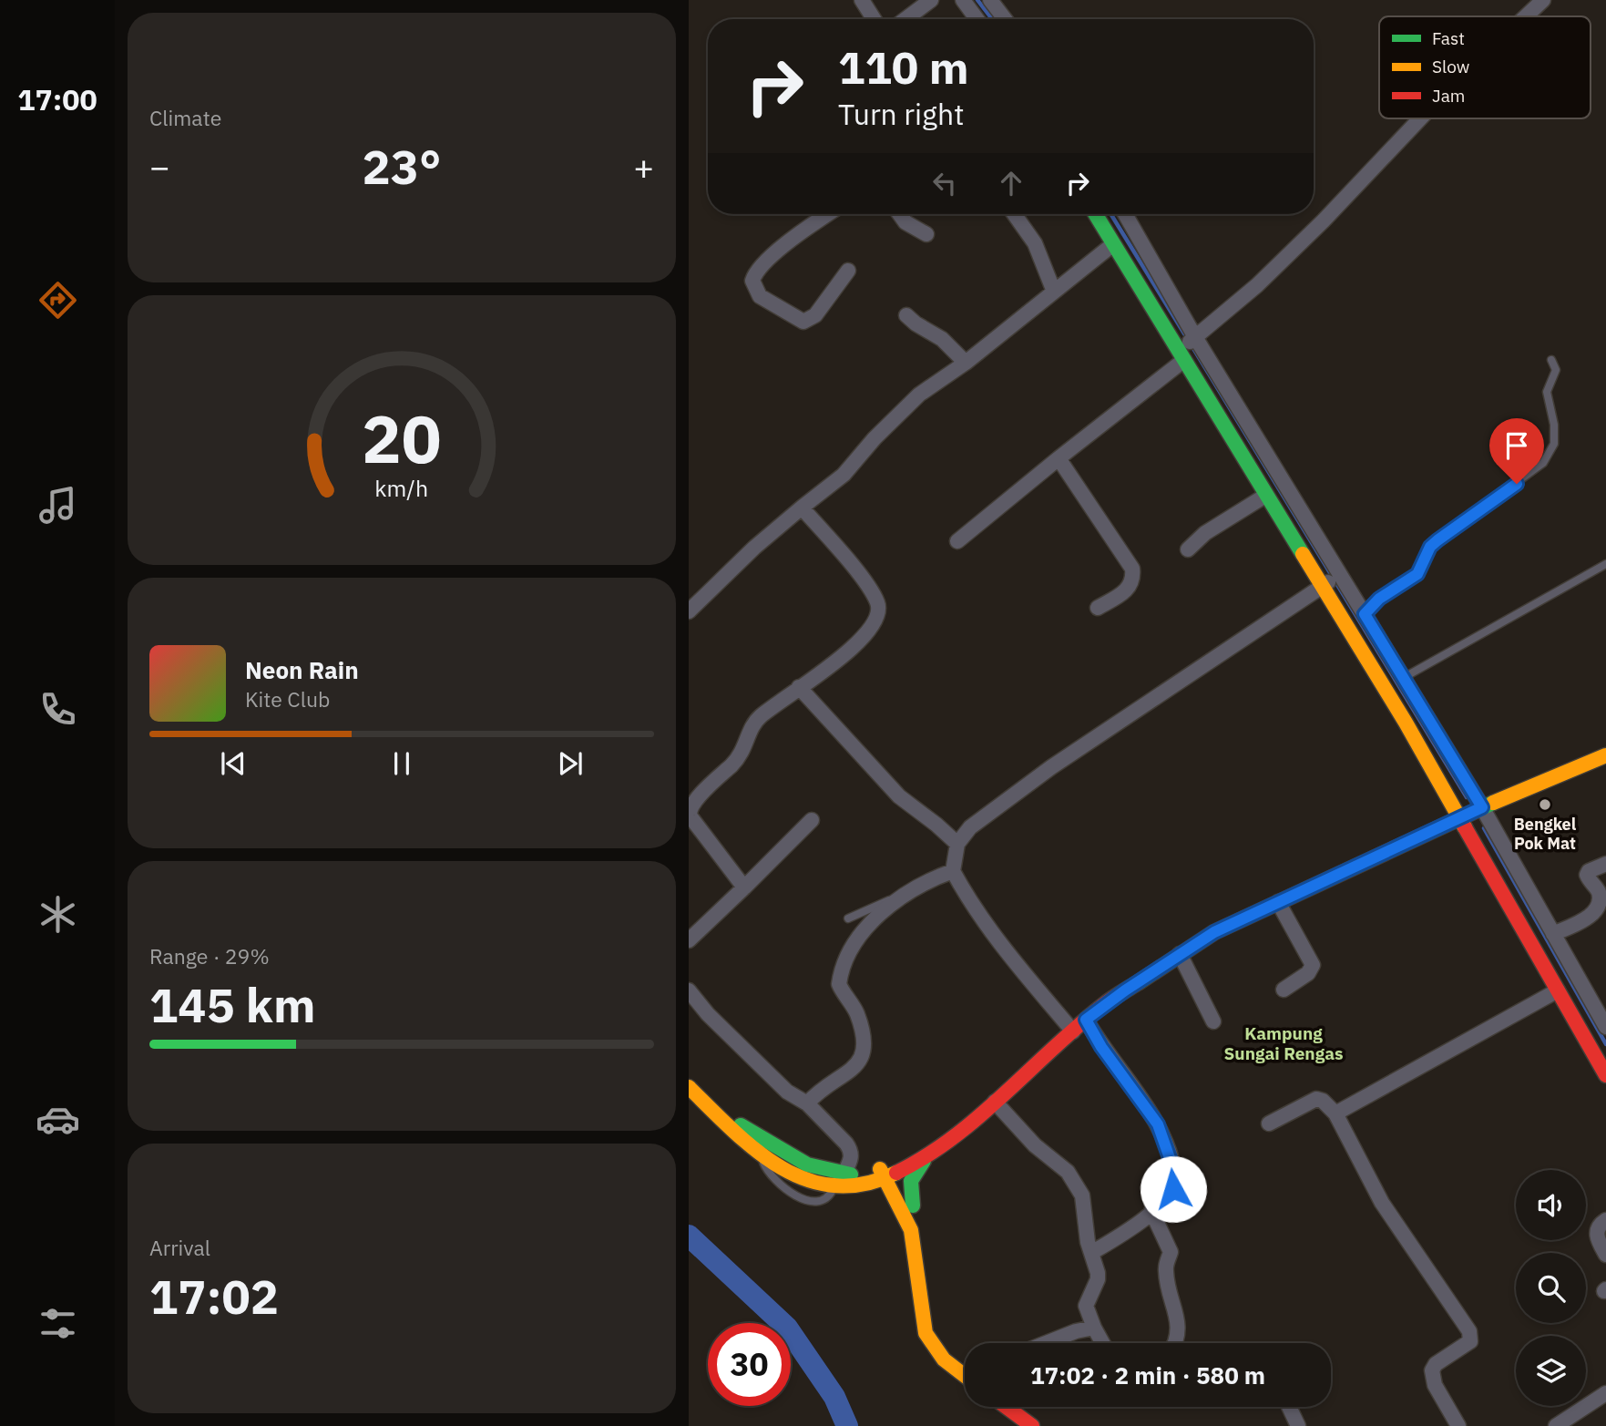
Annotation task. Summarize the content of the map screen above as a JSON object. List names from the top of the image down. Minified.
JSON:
{"districts":["Kampung Sungai Rengas"],"places":["Bengkel Pok Mat"],"legend":["Fast","Slow","Jam"],"page":{"tabs":"17:00","tile":["Climate",["Range · 29%","145 km"],["Arrival","17:02"]],"turn":["110 m","Turn right"],"heat":["−","23°","+"],"song":["Neon Rain","Kite Club"],"limit":"30","trip":"17:02 · 2 min · 580 m","gauge":["20","km/h"]}}
